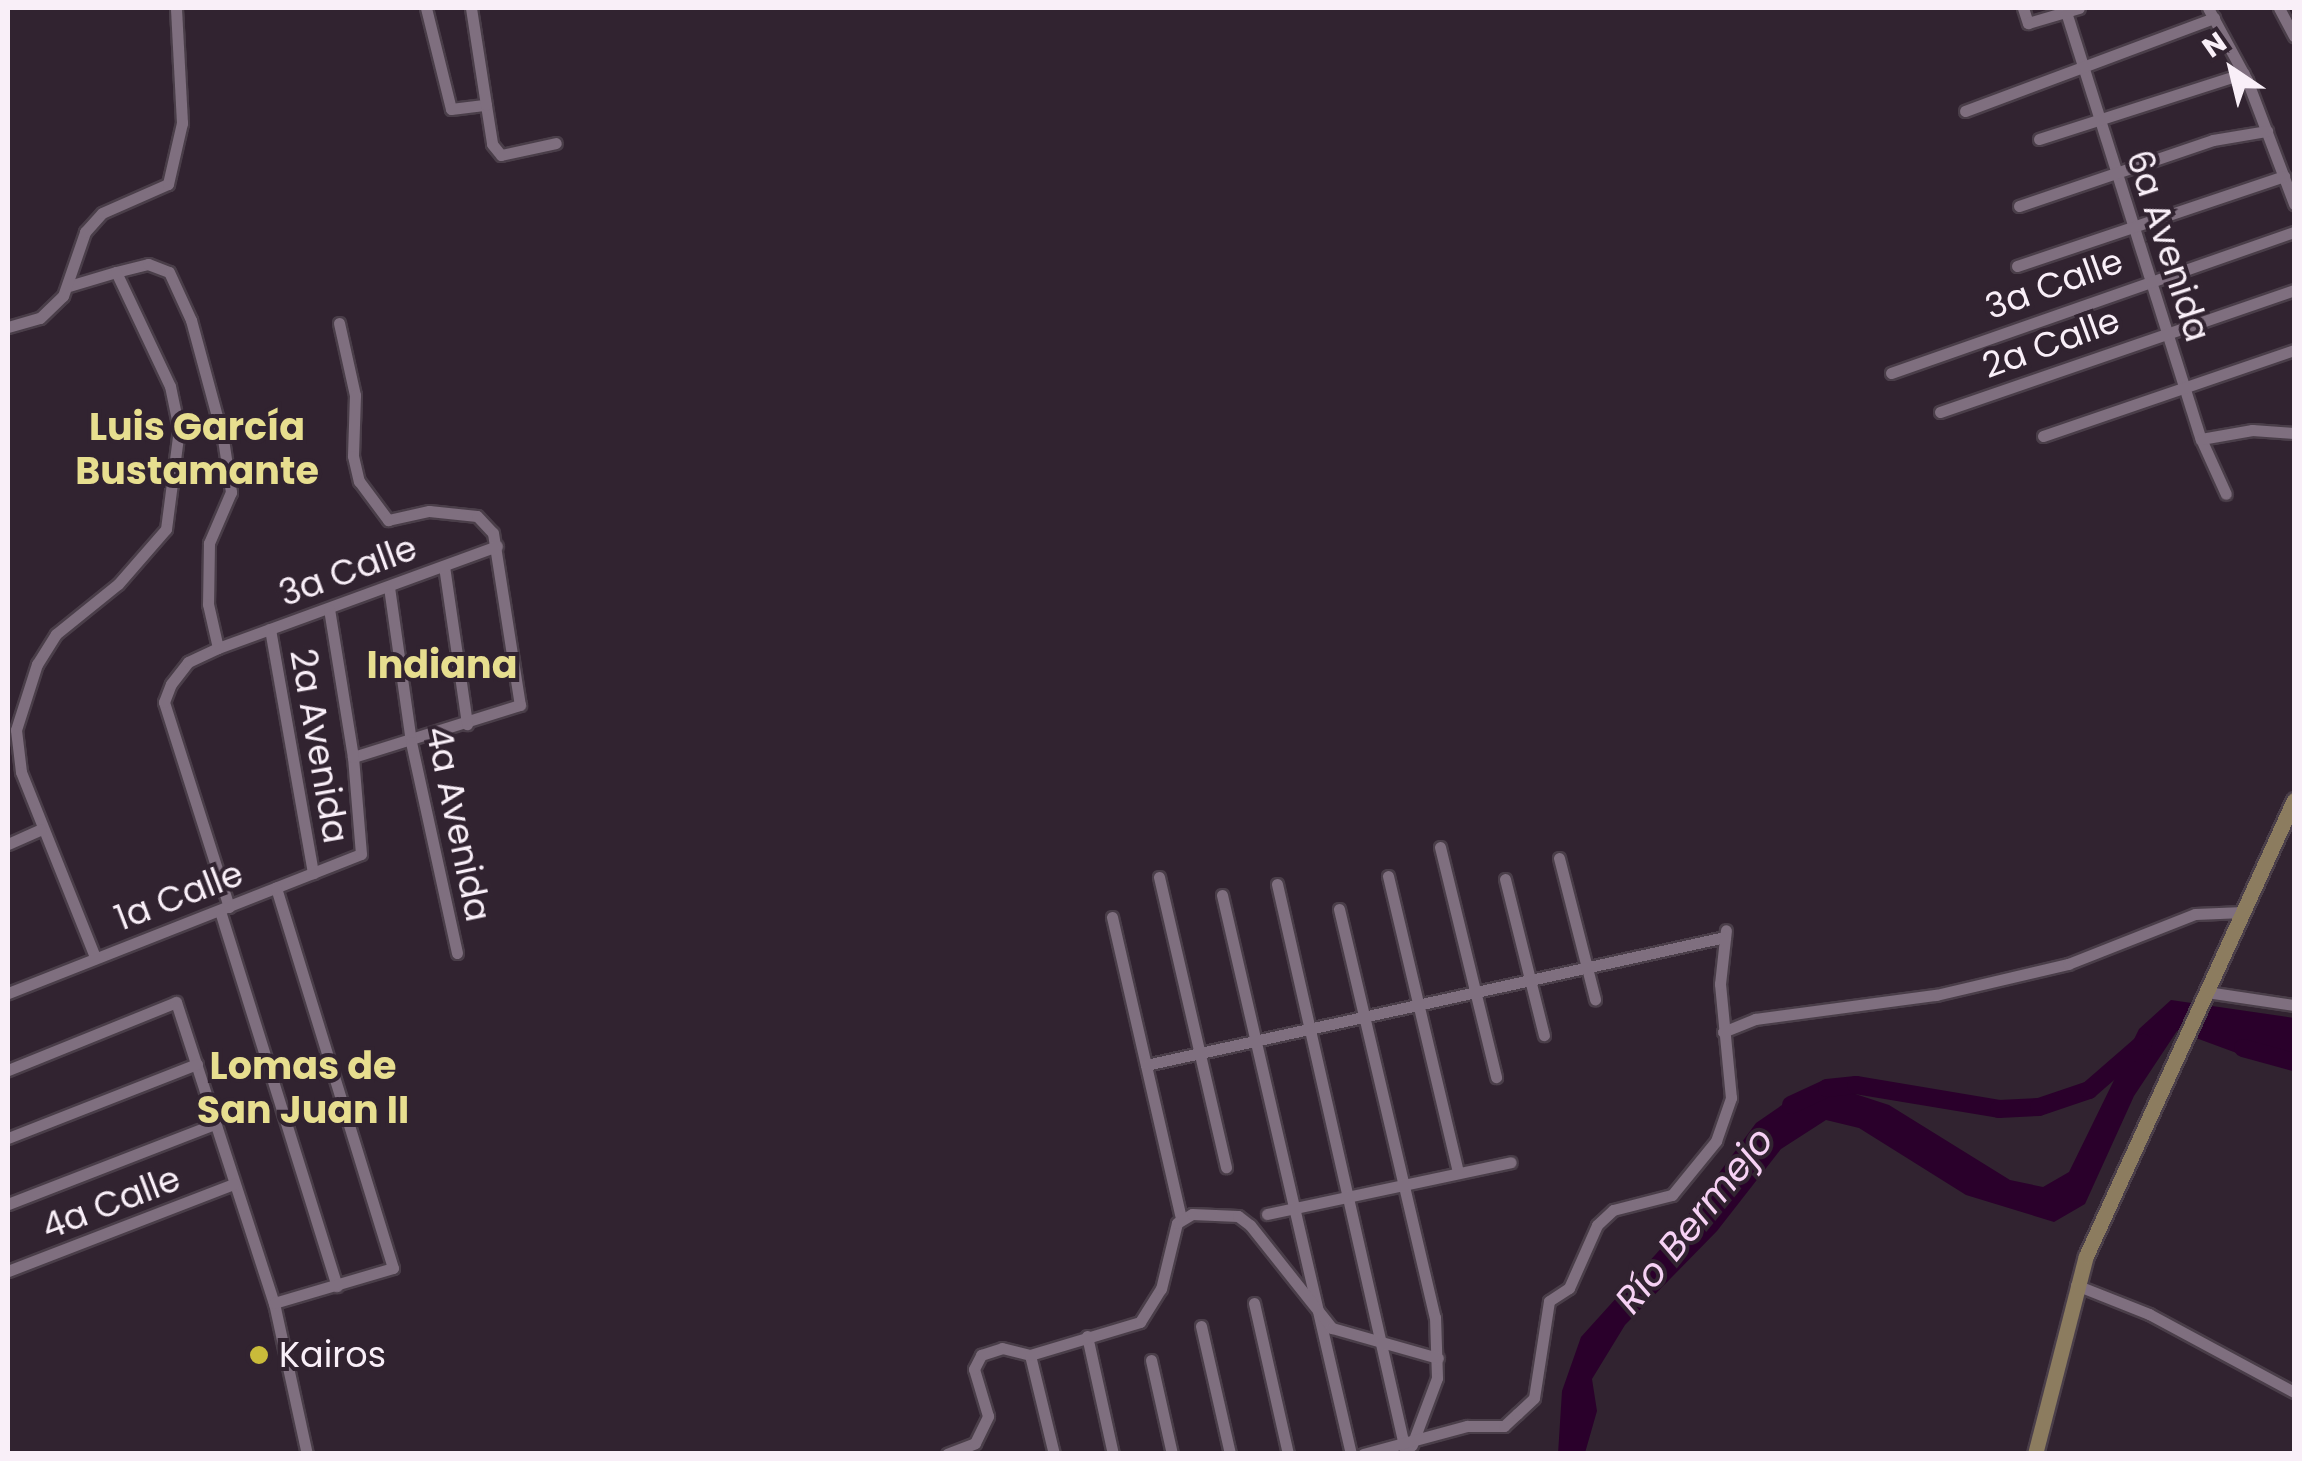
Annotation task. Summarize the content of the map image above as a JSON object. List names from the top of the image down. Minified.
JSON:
{"streets":{"street":["6a Avenida","3a Calle","2a Calle","2a Avenida","4a Avenida","1a Calle","4a Calle"]},"crossings":[["6a Avenida","3a Calle"],["6a Avenida","2a Calle"],["3a Calle","2a Avenida"],["3a Calle","4a Avenida"],["3a Calle","1a Calle"],["2a Avenida","1a Calle"]],"districts":["Luis García Bustamante","Indiana","Lomas de San Juan II"],"water":["Río Bermejo"],"places":["Kairos"],"north":"top left"}
